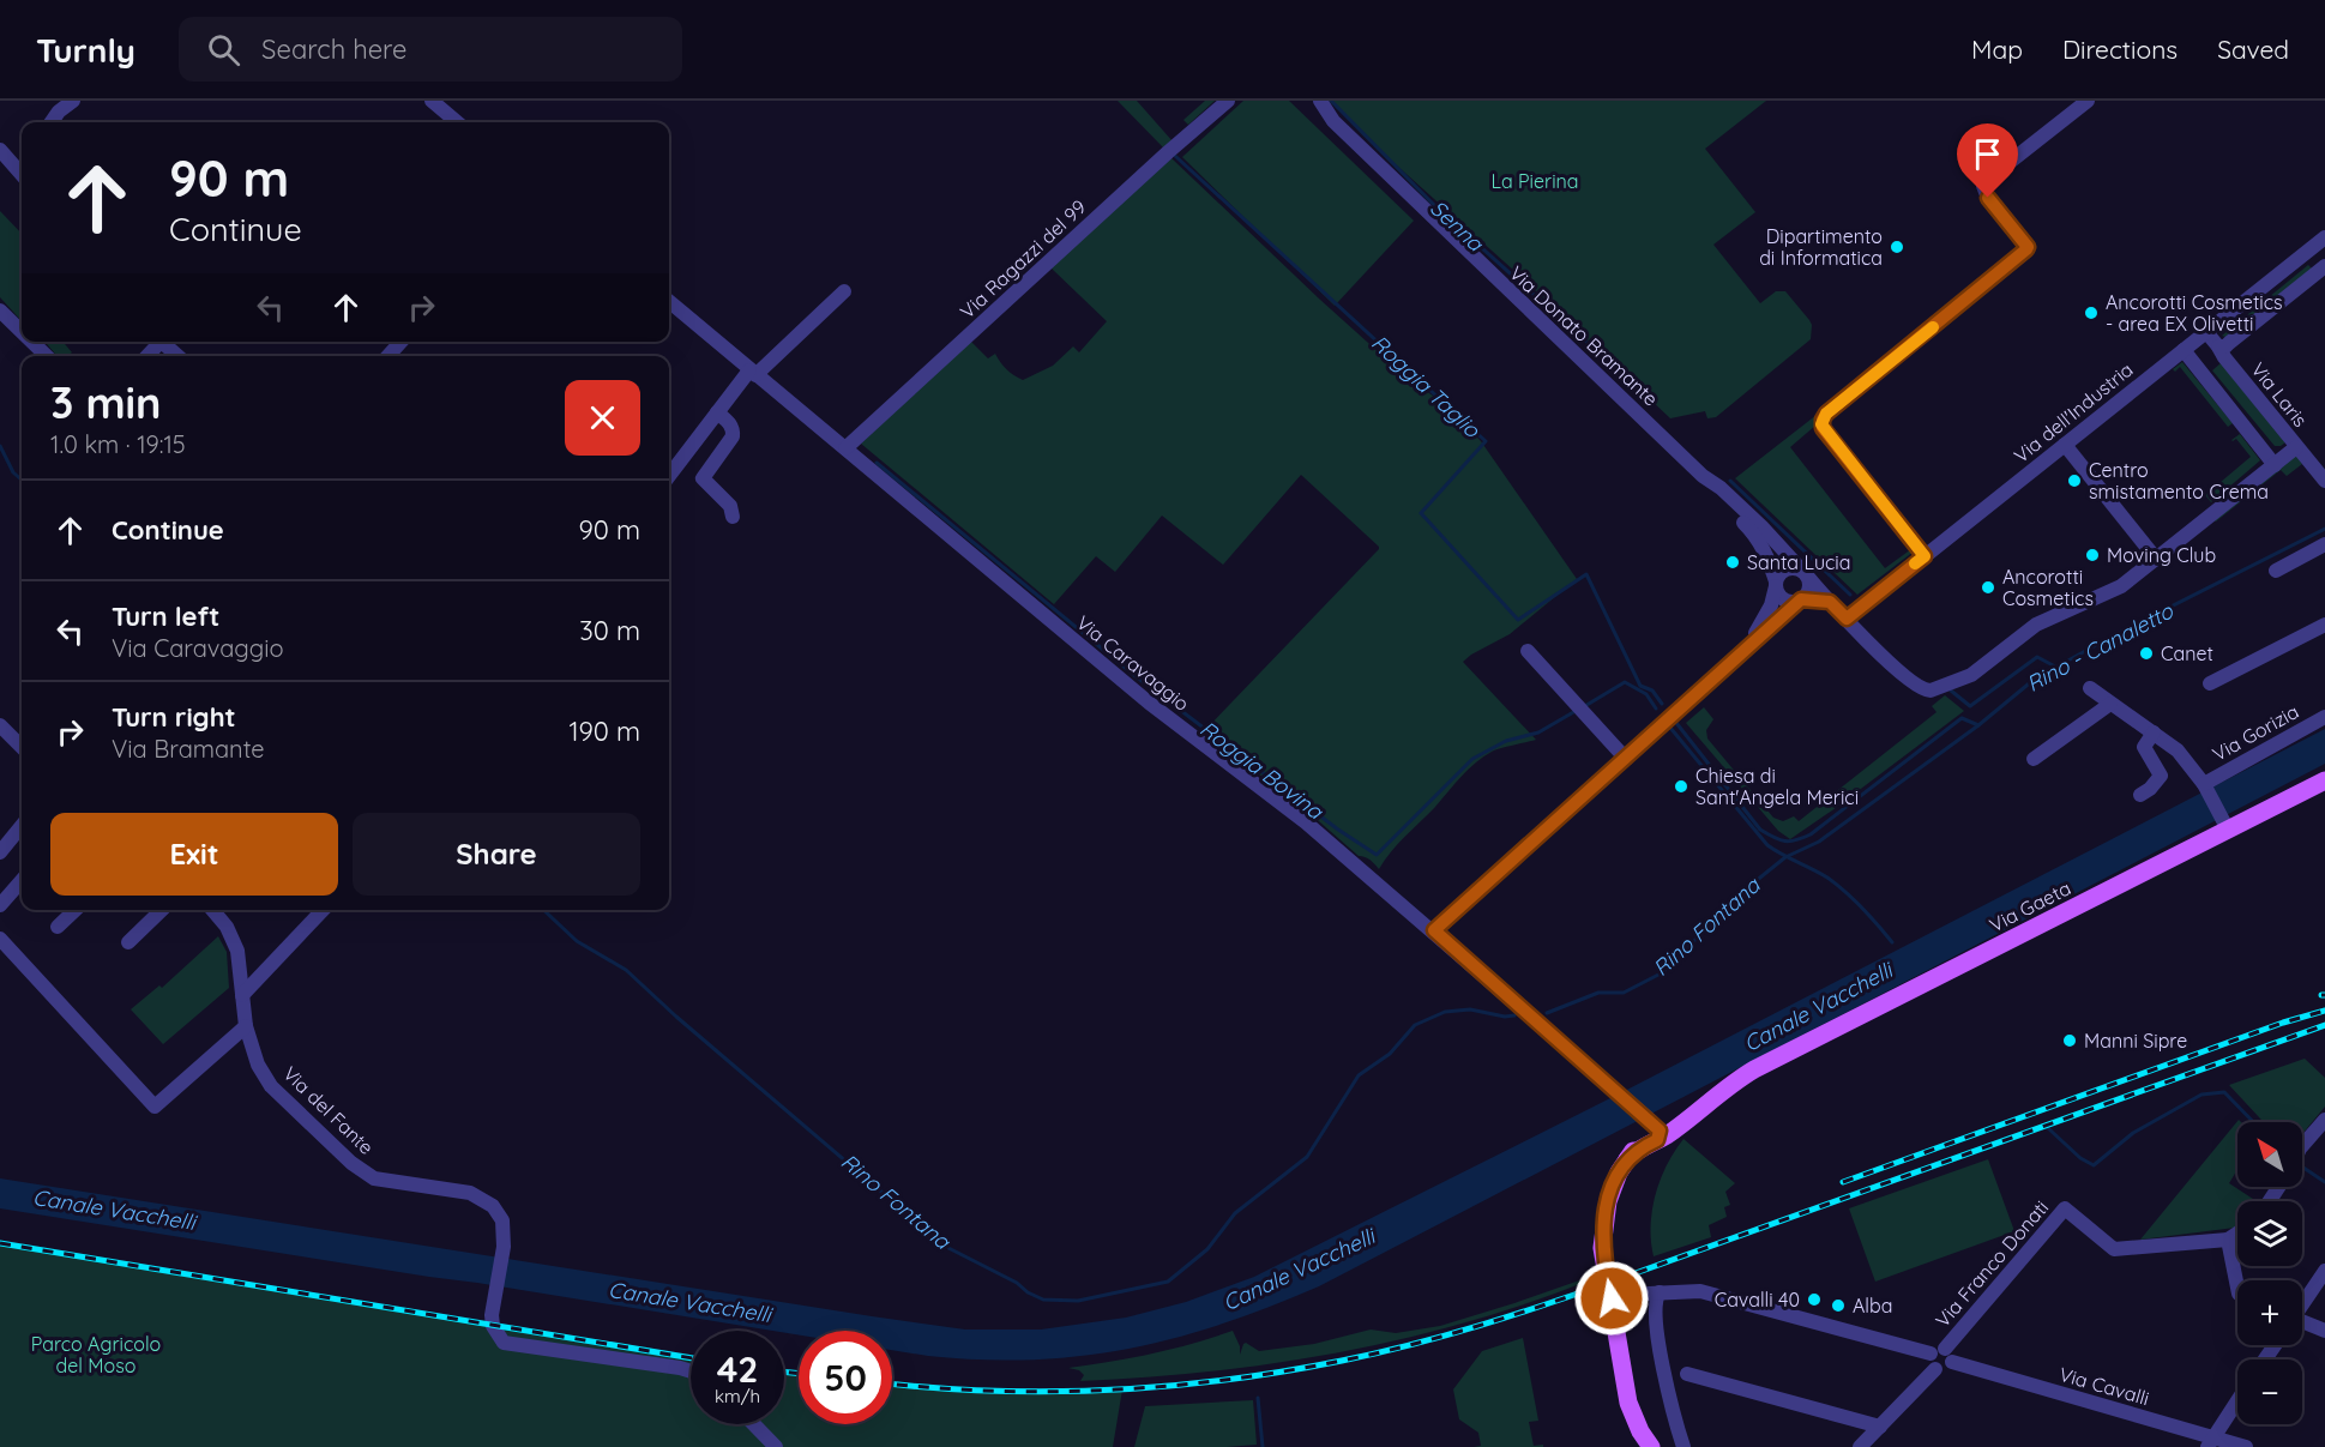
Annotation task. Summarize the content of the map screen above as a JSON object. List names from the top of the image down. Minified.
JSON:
{"streets":{"main road":["Via Gaeta"],"street":["Via Ragazzi del 99","Via Donato Bramante","Via Laris","Via dell'Industria","Via Caravaggio","Via Gorizia","Via del Fante","Via Franco Donati","Via Cavalli"]},"crossings":[["Via Ragazzi del 99","Via Caravaggio"],["Via Donato Bramante","Via Laris"],["Via Donato Bramante","Via dell'Industria"],["Via Laris","Via dell'Industria"],["Via Caravaggio","Via Gaeta"],["Via Gorizia","Via Gaeta"],["Via Franco Donati","Via Cavalli"]],"water":["Senna","Roggia Taglio","Rino - Canaletto","Roggia Bovina","Rino Fontana","Canale Vacchelli"],"parks":["La Pierina","Parco Agricolo del Moso"],"places":["Dipartimento di Informatica","Ancorotti Cosmetics - area EX Olivetti","Centro smistamento Crema","Moving Club","Santa Lucia","Ancorotti Cosmetics","Canet","Chiesa di Sant'Angela Merici","Manni Sipre","Cavalli 40","Alba"],"north":"top left","page":{"header":"Turnly","search":"Search here","nav":["Map","Directions","Saved"],"turn":["90 m","Continue"],"heading":["3 min","1.0 km · 19:15"],"list":[{"name":"Continue","value":"90 m"},{"name":"Turn left","note":"Via Caravaggio","value":"30 m"},{"name":"Turn right","note":"Via Bramante","value":"190 m"}],"buttons":["Exit","Share"],"map_buttons":["+","−"],"speed":"42 km/h","limit":"50"}}
